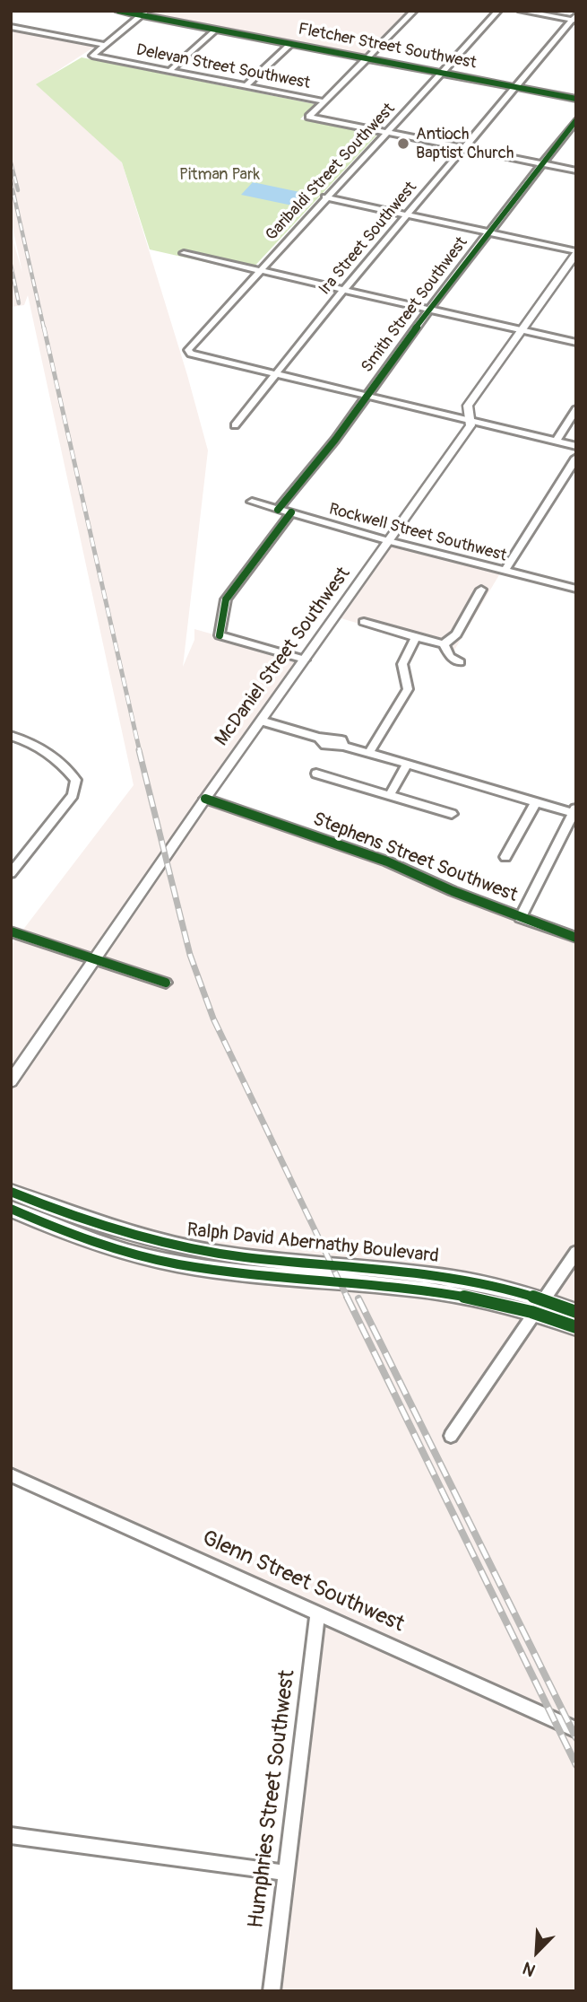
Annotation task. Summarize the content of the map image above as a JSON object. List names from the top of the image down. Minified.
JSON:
{"streets":{"main road":["Ralph David Abernathy Boulevard"],"street":["Fletcher Street Southwest","Delevan Street Southwest","Garibaldi Street Southwest","Ira Street Southwest","Smith Street Southwest","Rockwell Street Southwest","McDaniel Street Southwest","Stephens Street Southwest","Glenn Street Southwest","Humphries Street Southwest"]},"crossings":[["Fletcher Street Southwest","Garibaldi Street Southwest"],["Fletcher Street Southwest","Ira Street Southwest"],["Delevan Street Southwest","Garibaldi Street Southwest"],["Delevan Street Southwest","Ira Street Southwest"],["Delevan Street Southwest","Smith Street Southwest"],["Garibaldi Street Southwest","Ira Street Southwest"],["Smith Street Southwest","Rockwell Street Southwest"],["Rockwell Street Southwest","McDaniel Street Southwest"],["McDaniel Street Southwest","Stephens Street Southwest"],["Glenn Street Southwest","Humphries Street Southwest"]],"parks":["Pitman Park"],"places":["Antioch Baptist Church"],"north":"bottom left"}
